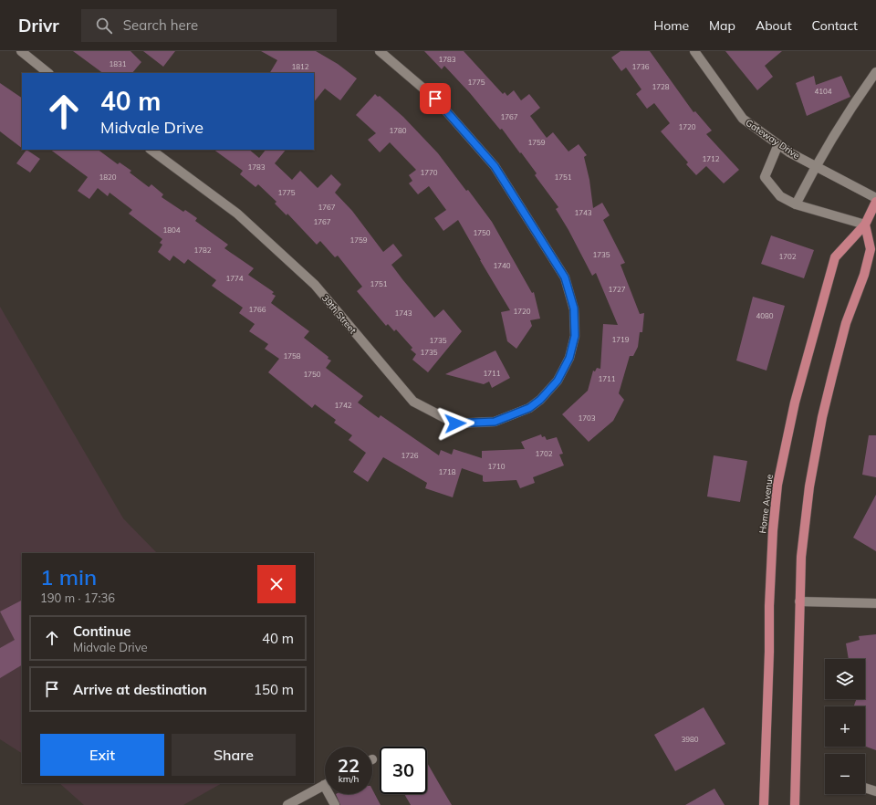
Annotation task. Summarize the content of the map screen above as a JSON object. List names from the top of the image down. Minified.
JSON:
{"streets":{"main road":["Home Avenue"],"street":["Gateway Drive","39th Street"]},"house_numbers":["1783","1831","1812","1736","1775","1728","4104","1767","1720","1780","1759","1712","1783","1770","1820","1751","1775","1767","1743","1767","1804","1750","1759","1782","1735","1702","1740","1774","1751","1727","1766","1720","1743","4080","1719","1735","1735","1758","1711","1750","1711","1742","1703","1702","1726","1710","1718","3980"],"page":{"header":"Drivr","search":"Search here","nav":["Home","Map","About","Contact"],"turn":["40 m","Midvale Drive"],"heading":["1 min","190 m · 17:36"],"list":[{"name":"Continue","note":"Midvale Drive","value":"40 m"},{"name":"Arrive at destination","value":"150 m"}],"map_buttons":["+","−"],"buttons":["Exit","Share"],"speed":"22 km/h","limit":"30"}}
